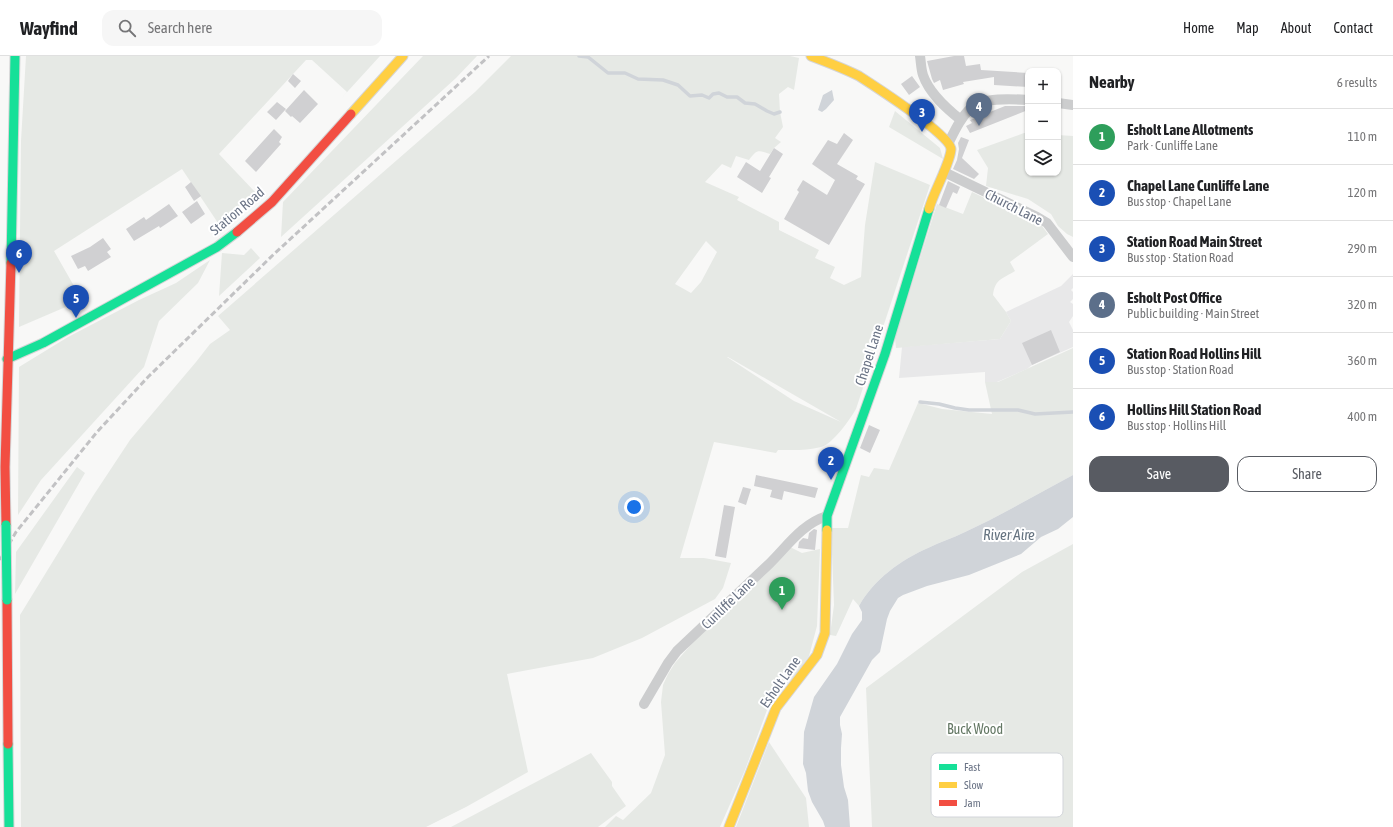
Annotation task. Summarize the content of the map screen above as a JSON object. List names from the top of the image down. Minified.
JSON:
{"streets":{"street":["Church Lane","Station Road","Chapel Lane","Cunliffe Lane","Esholt Lane"]},"crossings":[["Church Lane","Chapel Lane"],["Chapel Lane","Cunliffe Lane"],["Chapel Lane","Esholt Lane"]],"water":["River Aire"],"parks":["Buck Wood"],"legend":["Fast","Slow","Jam"],"page":{"header":"Wayfind","search":"Search here","nav":["Home","Map","About","Contact"],"heading":["Nearby","6 results"],"map_buttons":["+","−"],"pins":["4","3","6","5","2","1"],"list":[{"mark":"1","name":"Esholt Lane Allotments","note":"Park · Cunliffe Lane","value":"110 m"},{"mark":"2","name":"Chapel Lane Cunliffe Lane","note":"Bus stop · Chapel Lane","value":"120 m"},{"mark":"3","name":"Station Road Main Street","note":"Bus stop · Station Road","value":"290 m"},{"mark":"4","name":"Esholt Post Office","note":"Public building · Main Street","value":"320 m"},{"mark":"5","name":"Station Road Hollins Hill","note":"Bus stop · Station Road","value":"360 m"},{"mark":"6","name":"Hollins Hill Station Road","note":"Bus stop · Hollins Hill","value":"400 m"}],"buttons":["Save","Share"]}}
